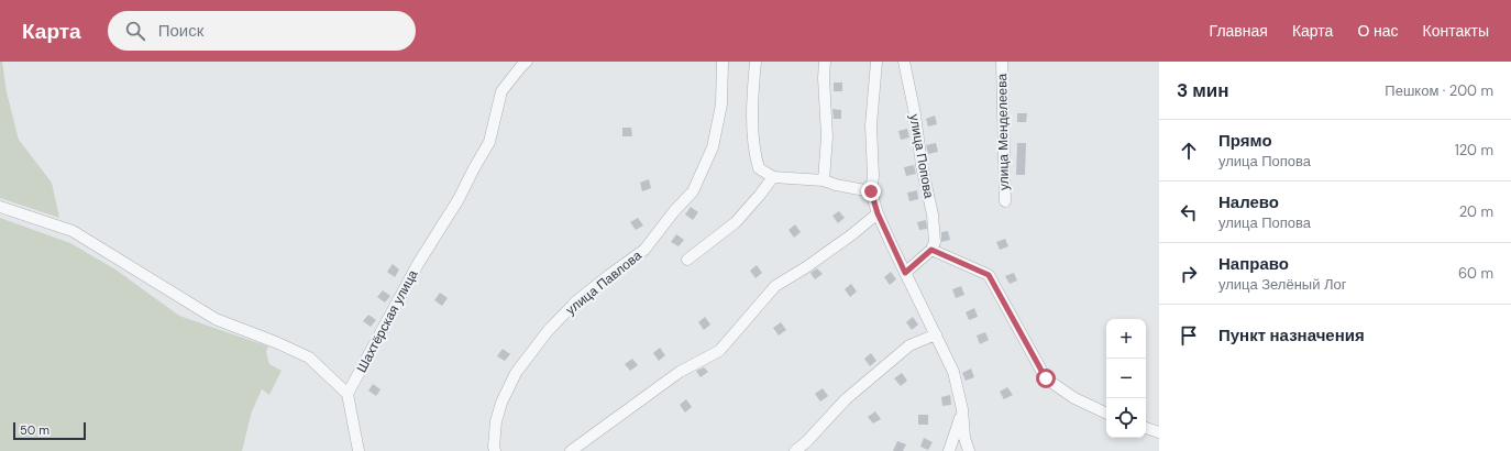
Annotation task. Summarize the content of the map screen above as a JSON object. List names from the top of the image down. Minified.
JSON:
{"streets":{"street":["улица Менделеева","улица Попова","улица Павлова","Шахтёрская улица"]},"scale_bar":"50 m","page":{"header":"Карта","search":"Поиск","nav":["Главная","Карта","О нас","Контакты"],"heading":["3 мин","Пешком · 200 m"],"list":[["Прямо","улица Попова","120 m"],["Налево","улица Попова","20 m"],["Направо","улица Зелёный Лог","60 m"],"Пункт назначения"],"map_buttons":["+","−"],"scale":"50 m"}}
